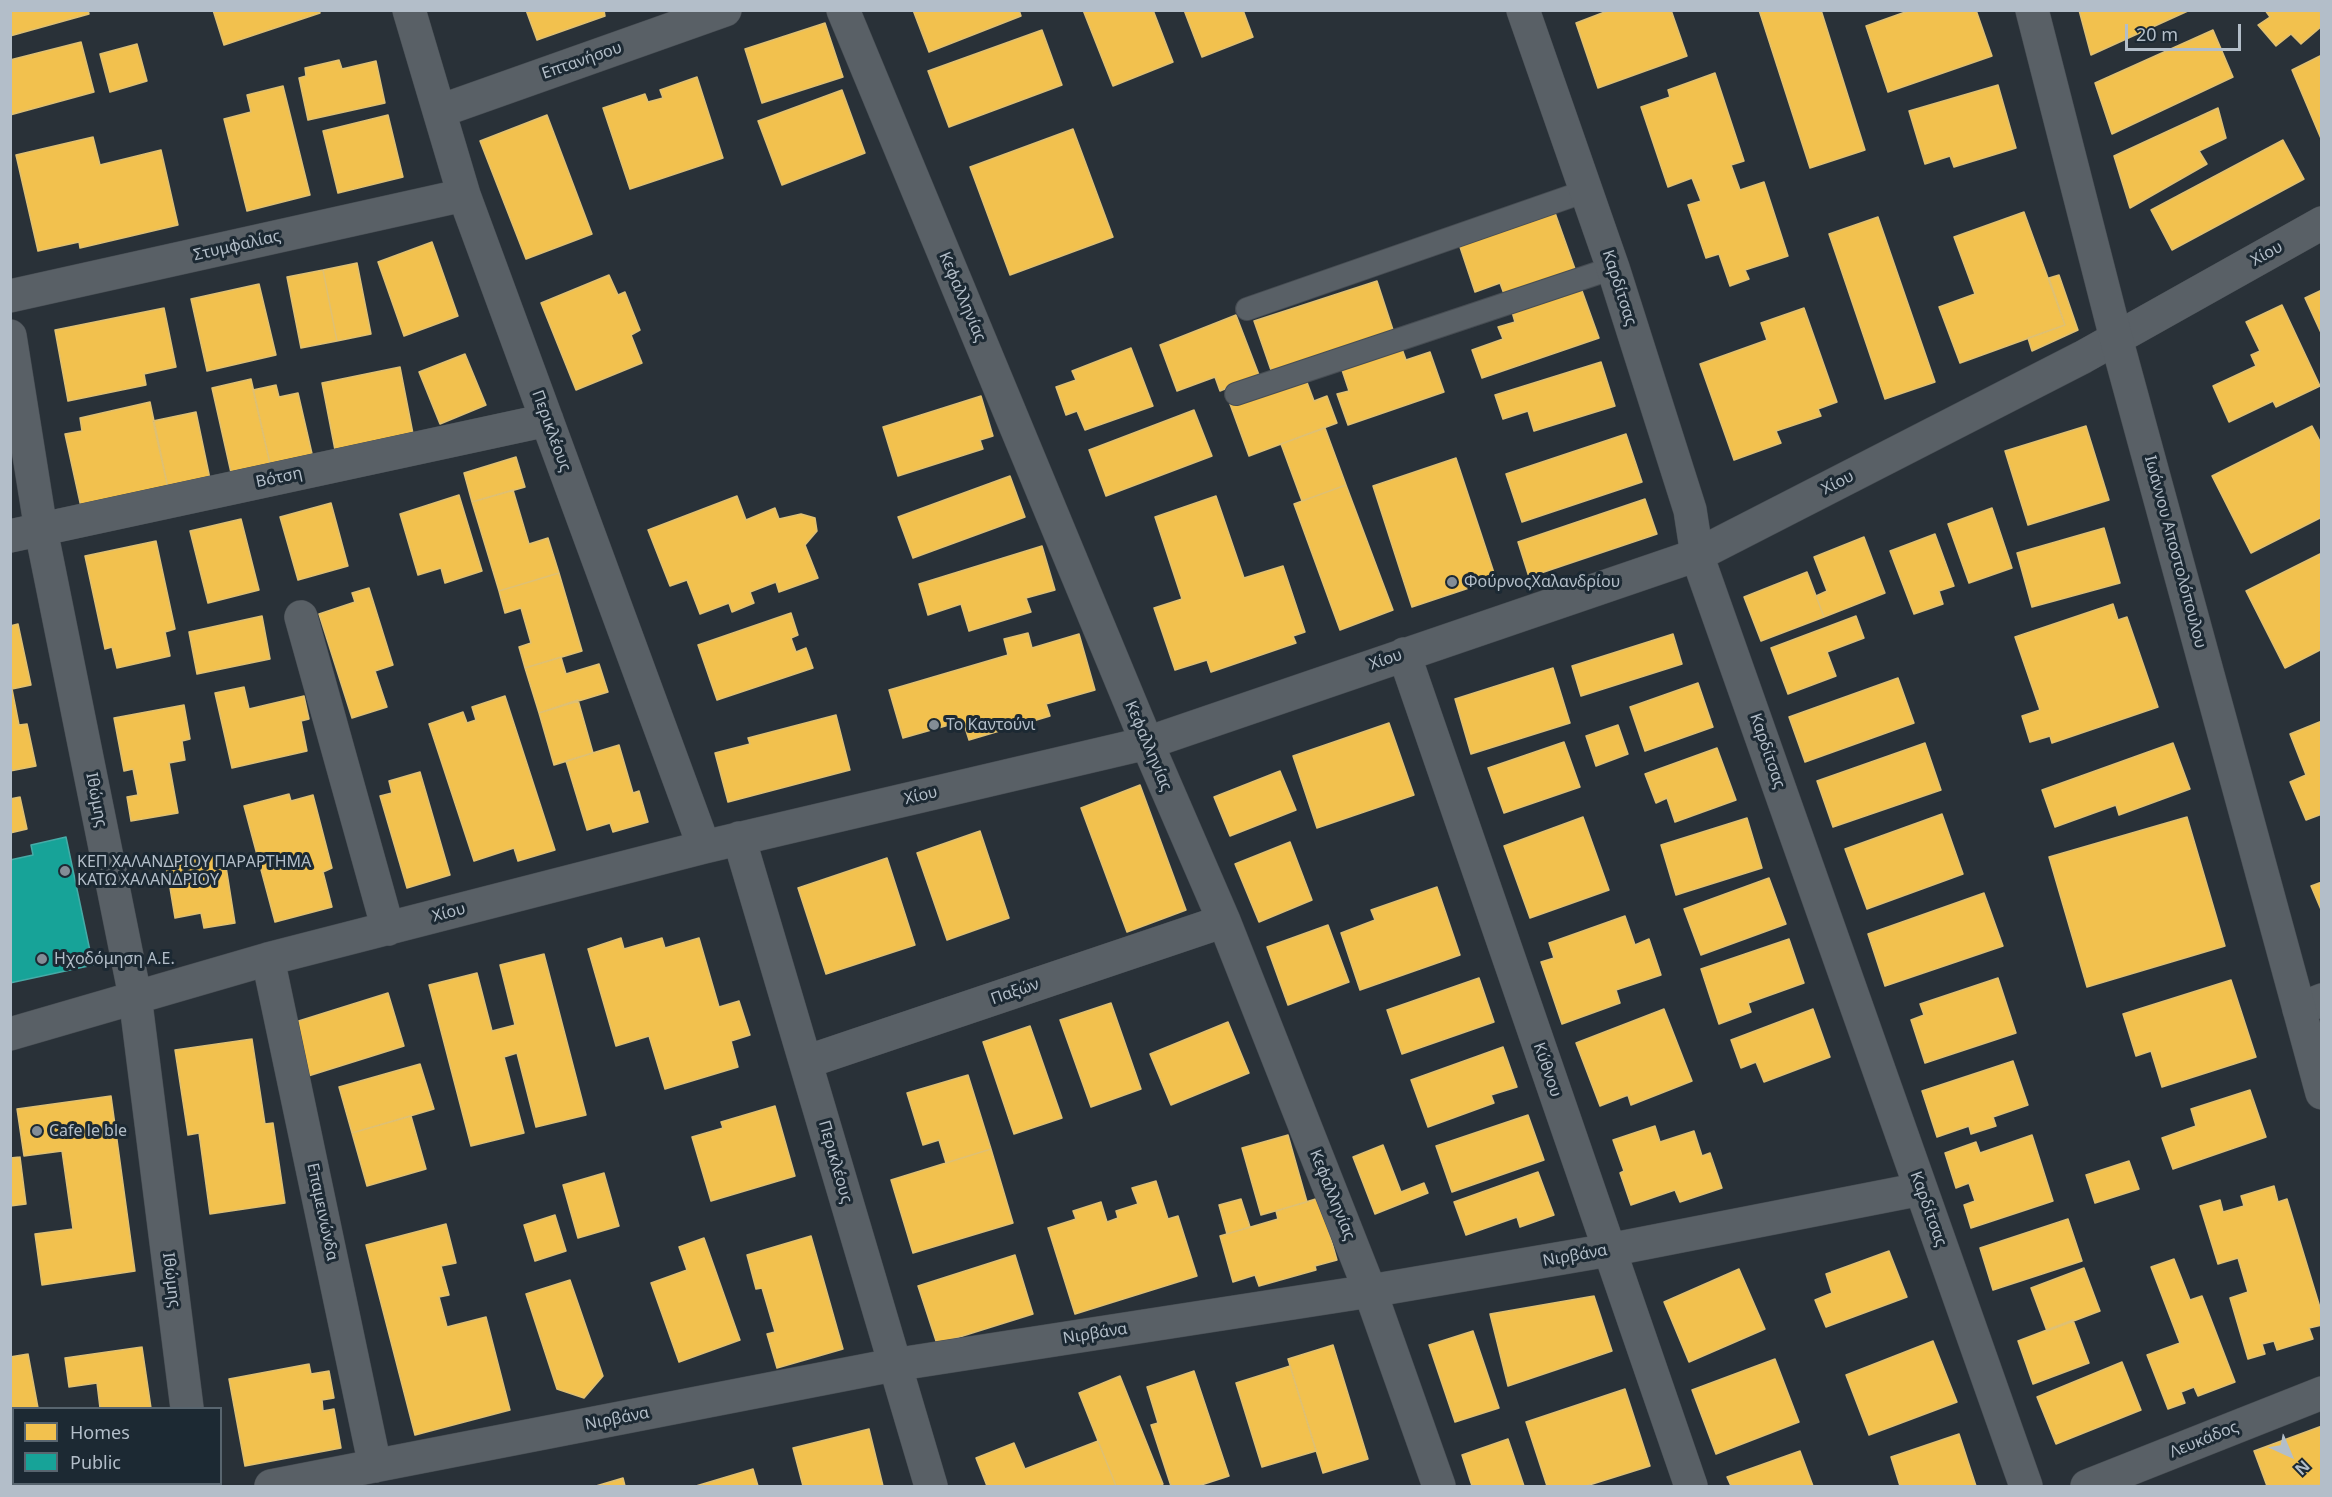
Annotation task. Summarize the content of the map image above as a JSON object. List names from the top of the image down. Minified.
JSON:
{"streets":{"street":["Επτανήσου","Στυμφαλίας","Χίου","Καρδίτσας","Κεφαλληνίας","Περικλέους","Βότση","Ιωάννου Αποστολόπουλου","Ιθώμης","Παξών","Κύθνου","Επαμεινώνδα","Νιρβάνα","Λευκάδος"]},"crossings":[["Επτανήσου","Περικλέους"],["Στυμφαλίας","Περικλέους"],["Χίου","Καρδίτσας"],["Χίου","Κεφαλληνίας"],["Χίου","Περικλέους"],["Χίου","Ιωάννου Αποστολόπουλου"],["Χίου","Ιθώμης"],["Χίου","Κύθνου"],["Χίου","Επαμεινώνδα"],["Καρδίτσας","Νιρβάνα"],["Κεφαλληνίας","Παξών"],["Κεφαλληνίας","Νιρβάνα"],["Περικλέους","Βότση"],["Περικλέους","Παξών"],["Περικλέους","Νιρβάνα"],["Βότση","Ιθώμης"],["Κύθνου","Νιρβάνα"],["Επαμεινώνδα","Νιρβάνα"]],"places":["ΦούρνοςΧαλανδρίου","Το Καντούνι","ΚΕΠ ΧΑΛΑΝΔΡΙΟΥ ΠΑΡΑΡΤΗΜΑ ΚΑΤΩ ΧΑΛΑΝΔΡΙΟΥ","Ηχοδόμηση Α.Ε.","Cafe le ble"],"legend":["Homes","Public"],"scale_bar":"20 m","north":"bottom right"}
